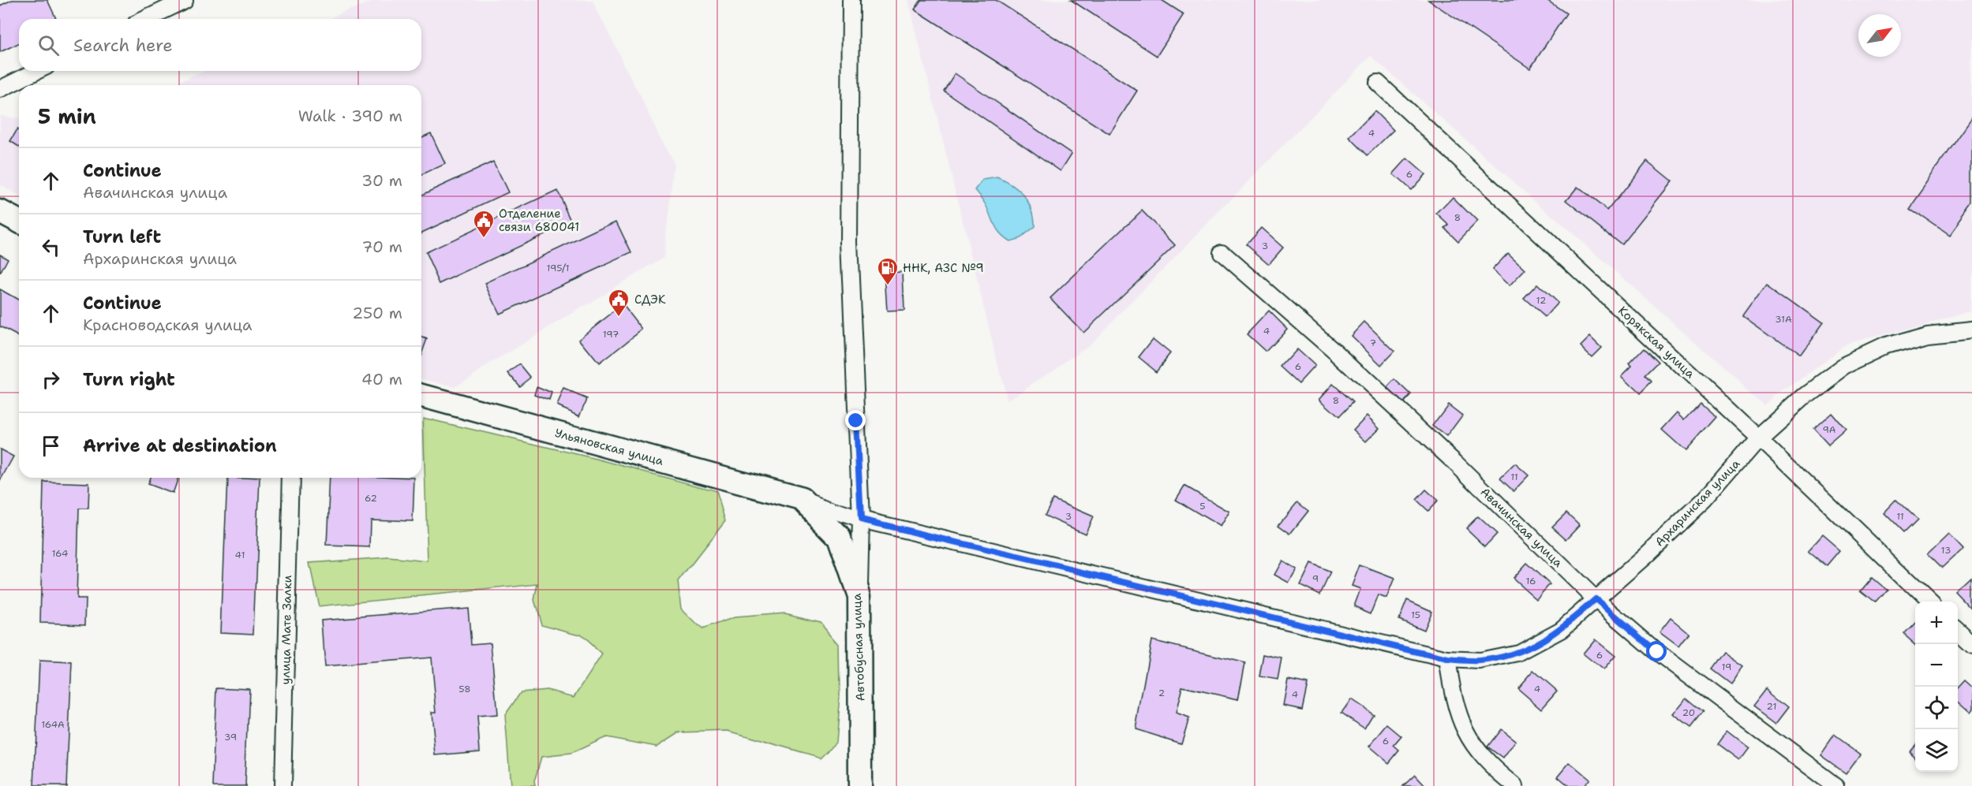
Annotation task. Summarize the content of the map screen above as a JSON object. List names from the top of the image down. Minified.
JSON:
{"streets":{"street":["Корякская улица","Ульяновская улица","Архаринская улица","Авачинская улица","улица Мате Залки","Автобусная улица"]},"crossings":[["Корякская улица","Архаринская улица"],["Ульяновская улица","Архаринская улица"],["Ульяновская улица","Автобусная улица"],["Архаринская улица","Авачинская улица"],["Архаринская улица","Автобусная улица"]],"places":{"public building":["Отделение связи 680041","СДЭК"],"fuel station":["ННК, АЗС №9"]},"house_numbers":["4","6","8","3","195/1","12","31А","4","197","7","6","8","9А","11","62","5","3","11","13","164","41","9","16","15","6","19","58","4","2","4","21","20","164А","39","6"],"north":"top right","page":{"search":"Search here","heading":["5 min","Walk · 390 m"],"list":[["Continue","Авачинская улица","30 m"],["Turn left","Архаринская улица","70 m"],["Continue","Красноводская улица","250 m"],["Turn right","40 m"],"Arrive at destination"],"map_buttons":["+","−"]}}
